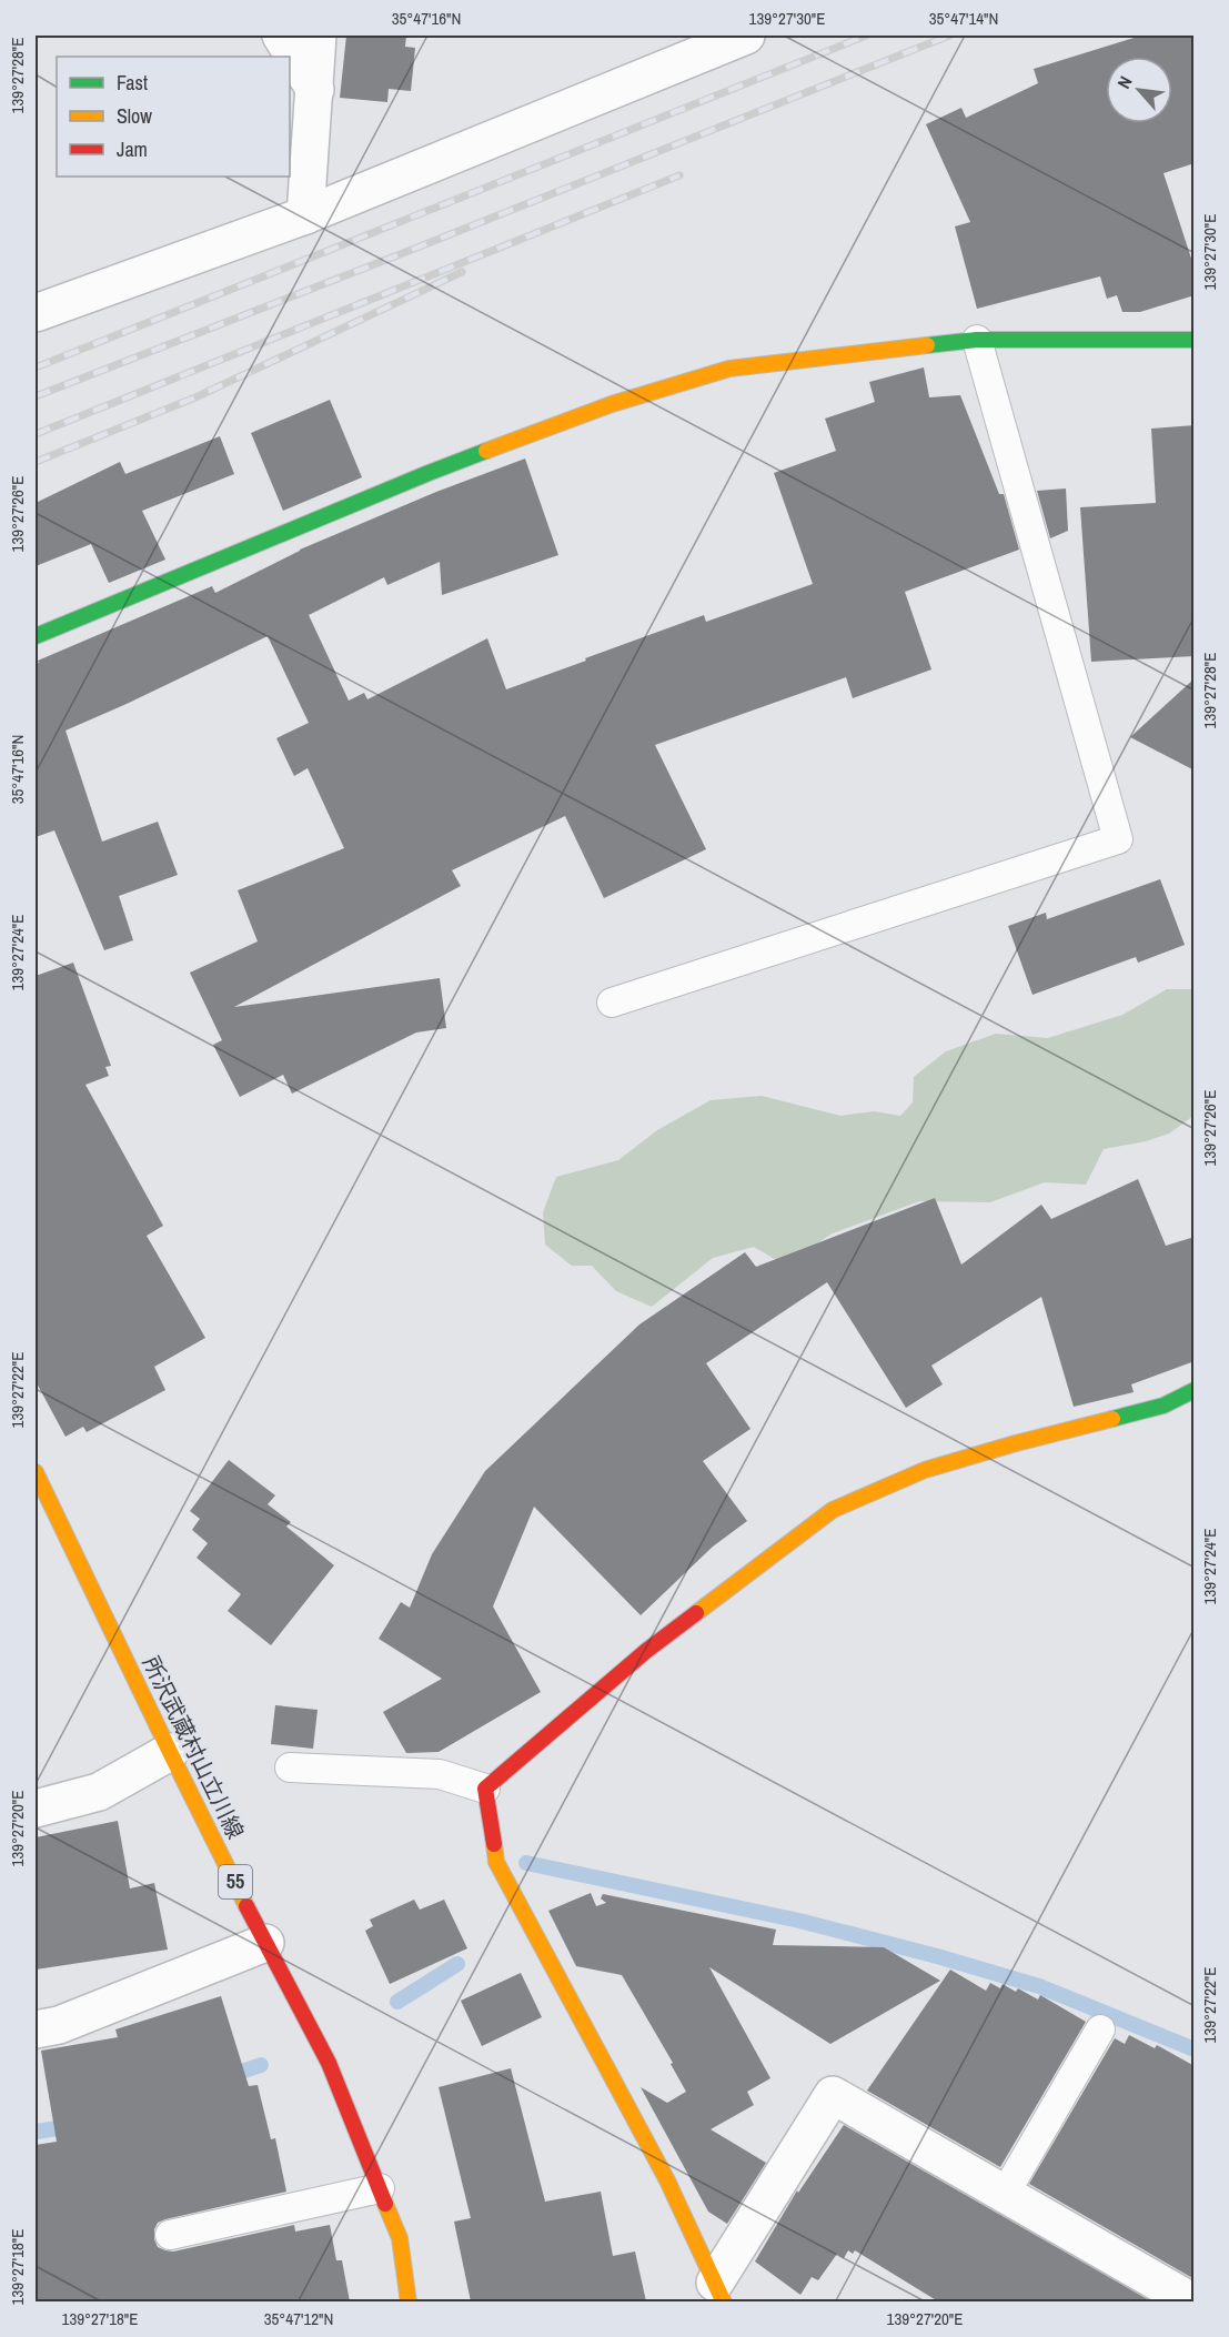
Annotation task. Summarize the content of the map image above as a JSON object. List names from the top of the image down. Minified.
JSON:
{"streets":{"street":["所沢武蔵村山立川線","55"]},"legend":["Fast","Slow","Jam"],"north":"top left","coordinates":["35°47'16\"N","139°27'30\"E","35°47'14\"N","139°27'28\"E","139°27'26\"E","139°27'24\"E","139°27'22\"E","139°27'20\"E","139°27'18\"E","35°47'12\"N"]}
